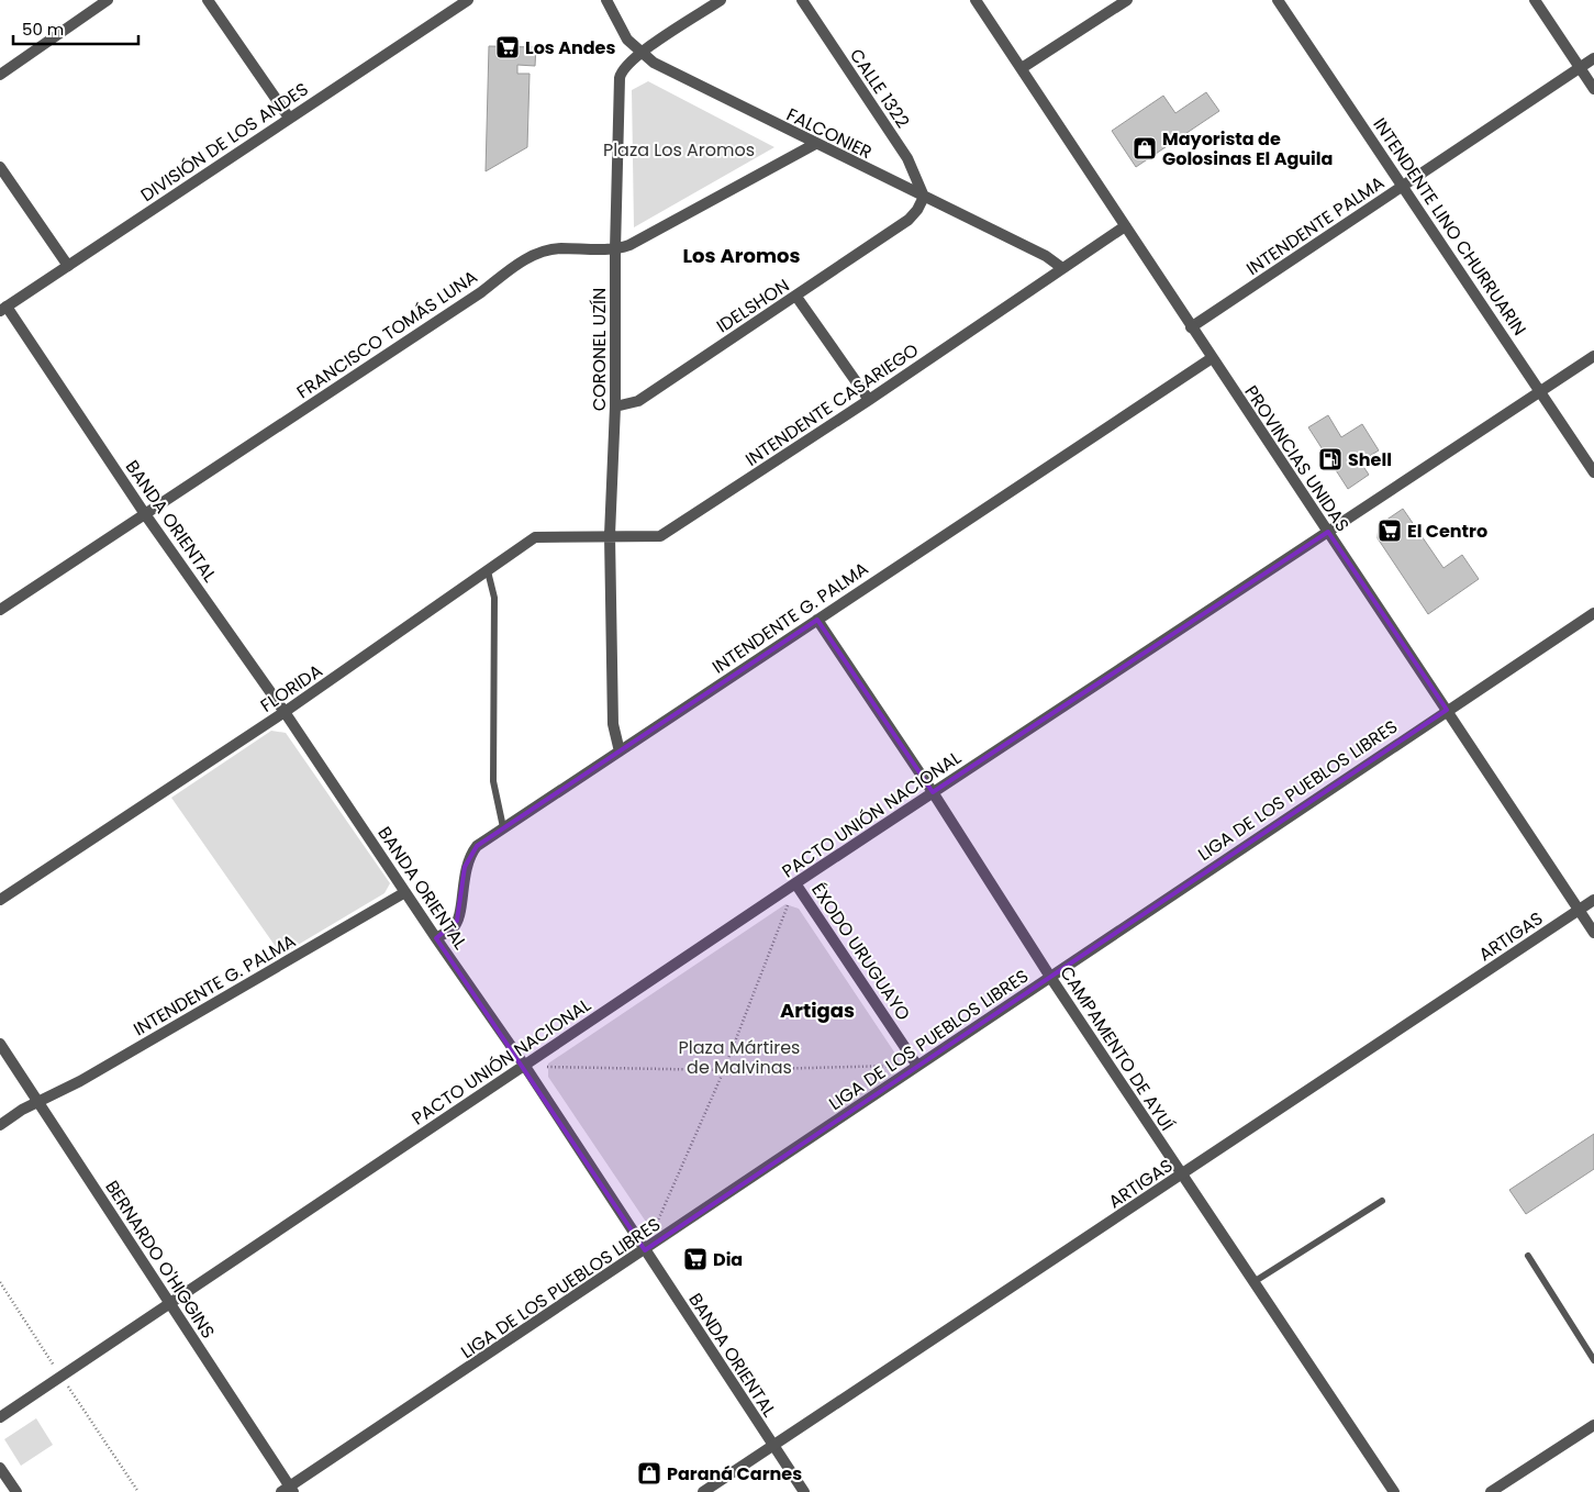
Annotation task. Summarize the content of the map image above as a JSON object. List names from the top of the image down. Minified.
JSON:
{"streets":{"street":["CALLE 1322","FALCONIER","DIVISIÓN DE LOS ANDES","INTENDENTE PALMA","INTENDENTE LINO CHURRUARIN","IDELSHON","FRANCISCO TOMÁS LUNA","CORONEL UZÍN","INTENDENTE CASARIEGO","PROVINCIAS UNIDAS","BANDA ORIENTAL","INTENDENTE G. PALMA","FLORIDA","LIGA DE LOS PUEBLOS LIBRES","PACTO UNIÓN NACIONAL","ARTIGAS","ÉXODO URUGUAYO","CAMPAMENTO DE AYUÍ","BERNARDO O'HIGGINS"]},"crossings":[["CALLE 1322","FALCONIER"],["CALLE 1322","IDELSHON"],["FALCONIER","IDELSHON"],["FALCONIER","CORONEL UZÍN"],["FALCONIER","INTENDENTE CASARIEGO"],["DIVISIÓN DE LOS ANDES","BANDA ORIENTAL"],["INTENDENTE PALMA","INTENDENTE LINO CHURRUARIN"],["INTENDENTE PALMA","PROVINCIAS UNIDAS"],["INTENDENTE LINO CHURRUARIN","PACTO UNIÓN NACIONAL"],["IDELSHON","CORONEL UZÍN"],["FRANCISCO TOMÁS LUNA","CORONEL UZÍN"],["FRANCISCO TOMÁS LUNA","BANDA ORIENTAL"],["CORONEL UZÍN","INTENDENTE CASARIEGO"],["CORONEL UZÍN","INTENDENTE G. PALMA"],["CORONEL UZÍN","FLORIDA"],["INTENDENTE CASARIEGO","FLORIDA"],["PROVINCIAS UNIDAS","INTENDENTE G. PALMA"],["PROVINCIAS UNIDAS","LIGA DE LOS PUEBLOS LIBRES"],["PROVINCIAS UNIDAS","PACTO UNIÓN NACIONAL"],["PROVINCIAS UNIDAS","ARTIGAS"],["BANDA ORIENTAL","INTENDENTE G. PALMA"],["BANDA ORIENTAL","FLORIDA"],["BANDA ORIENTAL","LIGA DE LOS PUEBLOS LIBRES"],["BANDA ORIENTAL","PACTO UNIÓN NACIONAL"],["BANDA ORIENTAL","ARTIGAS"],["INTENDENTE G. PALMA","CAMPAMENTO DE AYUÍ"],["INTENDENTE G. PALMA","BERNARDO O'HIGGINS"],["LIGA DE LOS PUEBLOS LIBRES","ÉXODO URUGUAYO"],["LIGA DE LOS PUEBLOS LIBRES","CAMPAMENTO DE AYUÍ"],["LIGA DE LOS PUEBLOS LIBRES","BERNARDO O'HIGGINS"],["PACTO UNIÓN NACIONAL","ÉXODO URUGUAYO"],["PACTO UNIÓN NACIONAL","CAMPAMENTO DE AYUÍ"],["PACTO UNIÓN NACIONAL","BERNARDO O'HIGGINS"],["ARTIGAS","CAMPAMENTO DE AYUÍ"]],"districts":["Los Aromos","Artigas"],"parks":["Plaza Los Aromos","Plaza Mártires de Malvinas"],"places":{"supermarket":["Los Andes","El Centro","Dia"],"shop":["Mayorista de Golosinas El Aguila","Paraná Carnes"],"fuel station":["Shell"]},"scale_bar":"50 m"}
